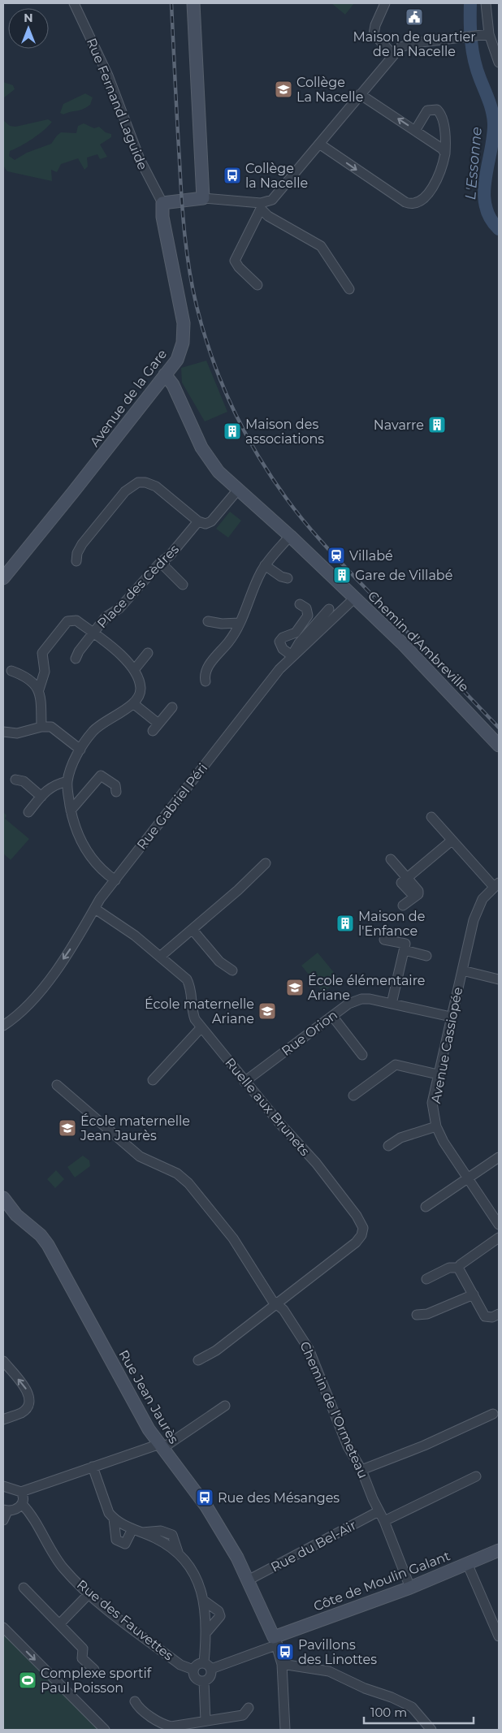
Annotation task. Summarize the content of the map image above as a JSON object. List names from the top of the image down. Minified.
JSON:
{"streets":{"street":["Rue Fernand Laguide","Avenue de la Gare","Place des Cèdres","Chemin d'Ambreville","Rue Gabriel Péri","Rue Orion","Avenue Cassiopée","Ruelle aux Brunets","Rue Jean Jaurès","Chemin de l'Ormeteau","Rue du Bel-Air","Côte de Moulin Galant","Rue des Fauvettes"]},"crossings":[["Rue Fernand Laguide","Avenue de la Gare"],["Avenue de la Gare","Chemin d'Ambreville"],["Chemin d'Ambreville","Rue Gabriel Péri"],["Rue Gabriel Péri","Ruelle aux Brunets"],["Rue Orion","Avenue Cassiopée"],["Rue Orion","Ruelle aux Brunets"],["Ruelle aux Brunets","Chemin de l'Ormeteau"],["Rue Jean Jaurès","Rue du Bel-Air"],["Rue Jean Jaurès","Côte de Moulin Galant"],["Chemin de l'Ormeteau","Rue du Bel-Air"],["Chemin de l'Ormeteau","Côte de Moulin Galant"]],"water":["L'Essonne"],"places":{"public building":["Maison de quartier de la Nacelle"],"school or university":["Collège La Nacelle","École élémentaire Ariane","École maternelle Ariane","École maternelle Jean Jaurès"],"bus stop":["Collège la Nacelle","Rue des Mésanges","Pavillons des Linottes"],"building":["Navarre","Maison des associations","Gare de Villabé","Maison de l'Enfance"],"station":["Villabé"],"sports":["Complexe sportif Paul Poisson"]},"scale_bar":"100 m","north":"top"}
